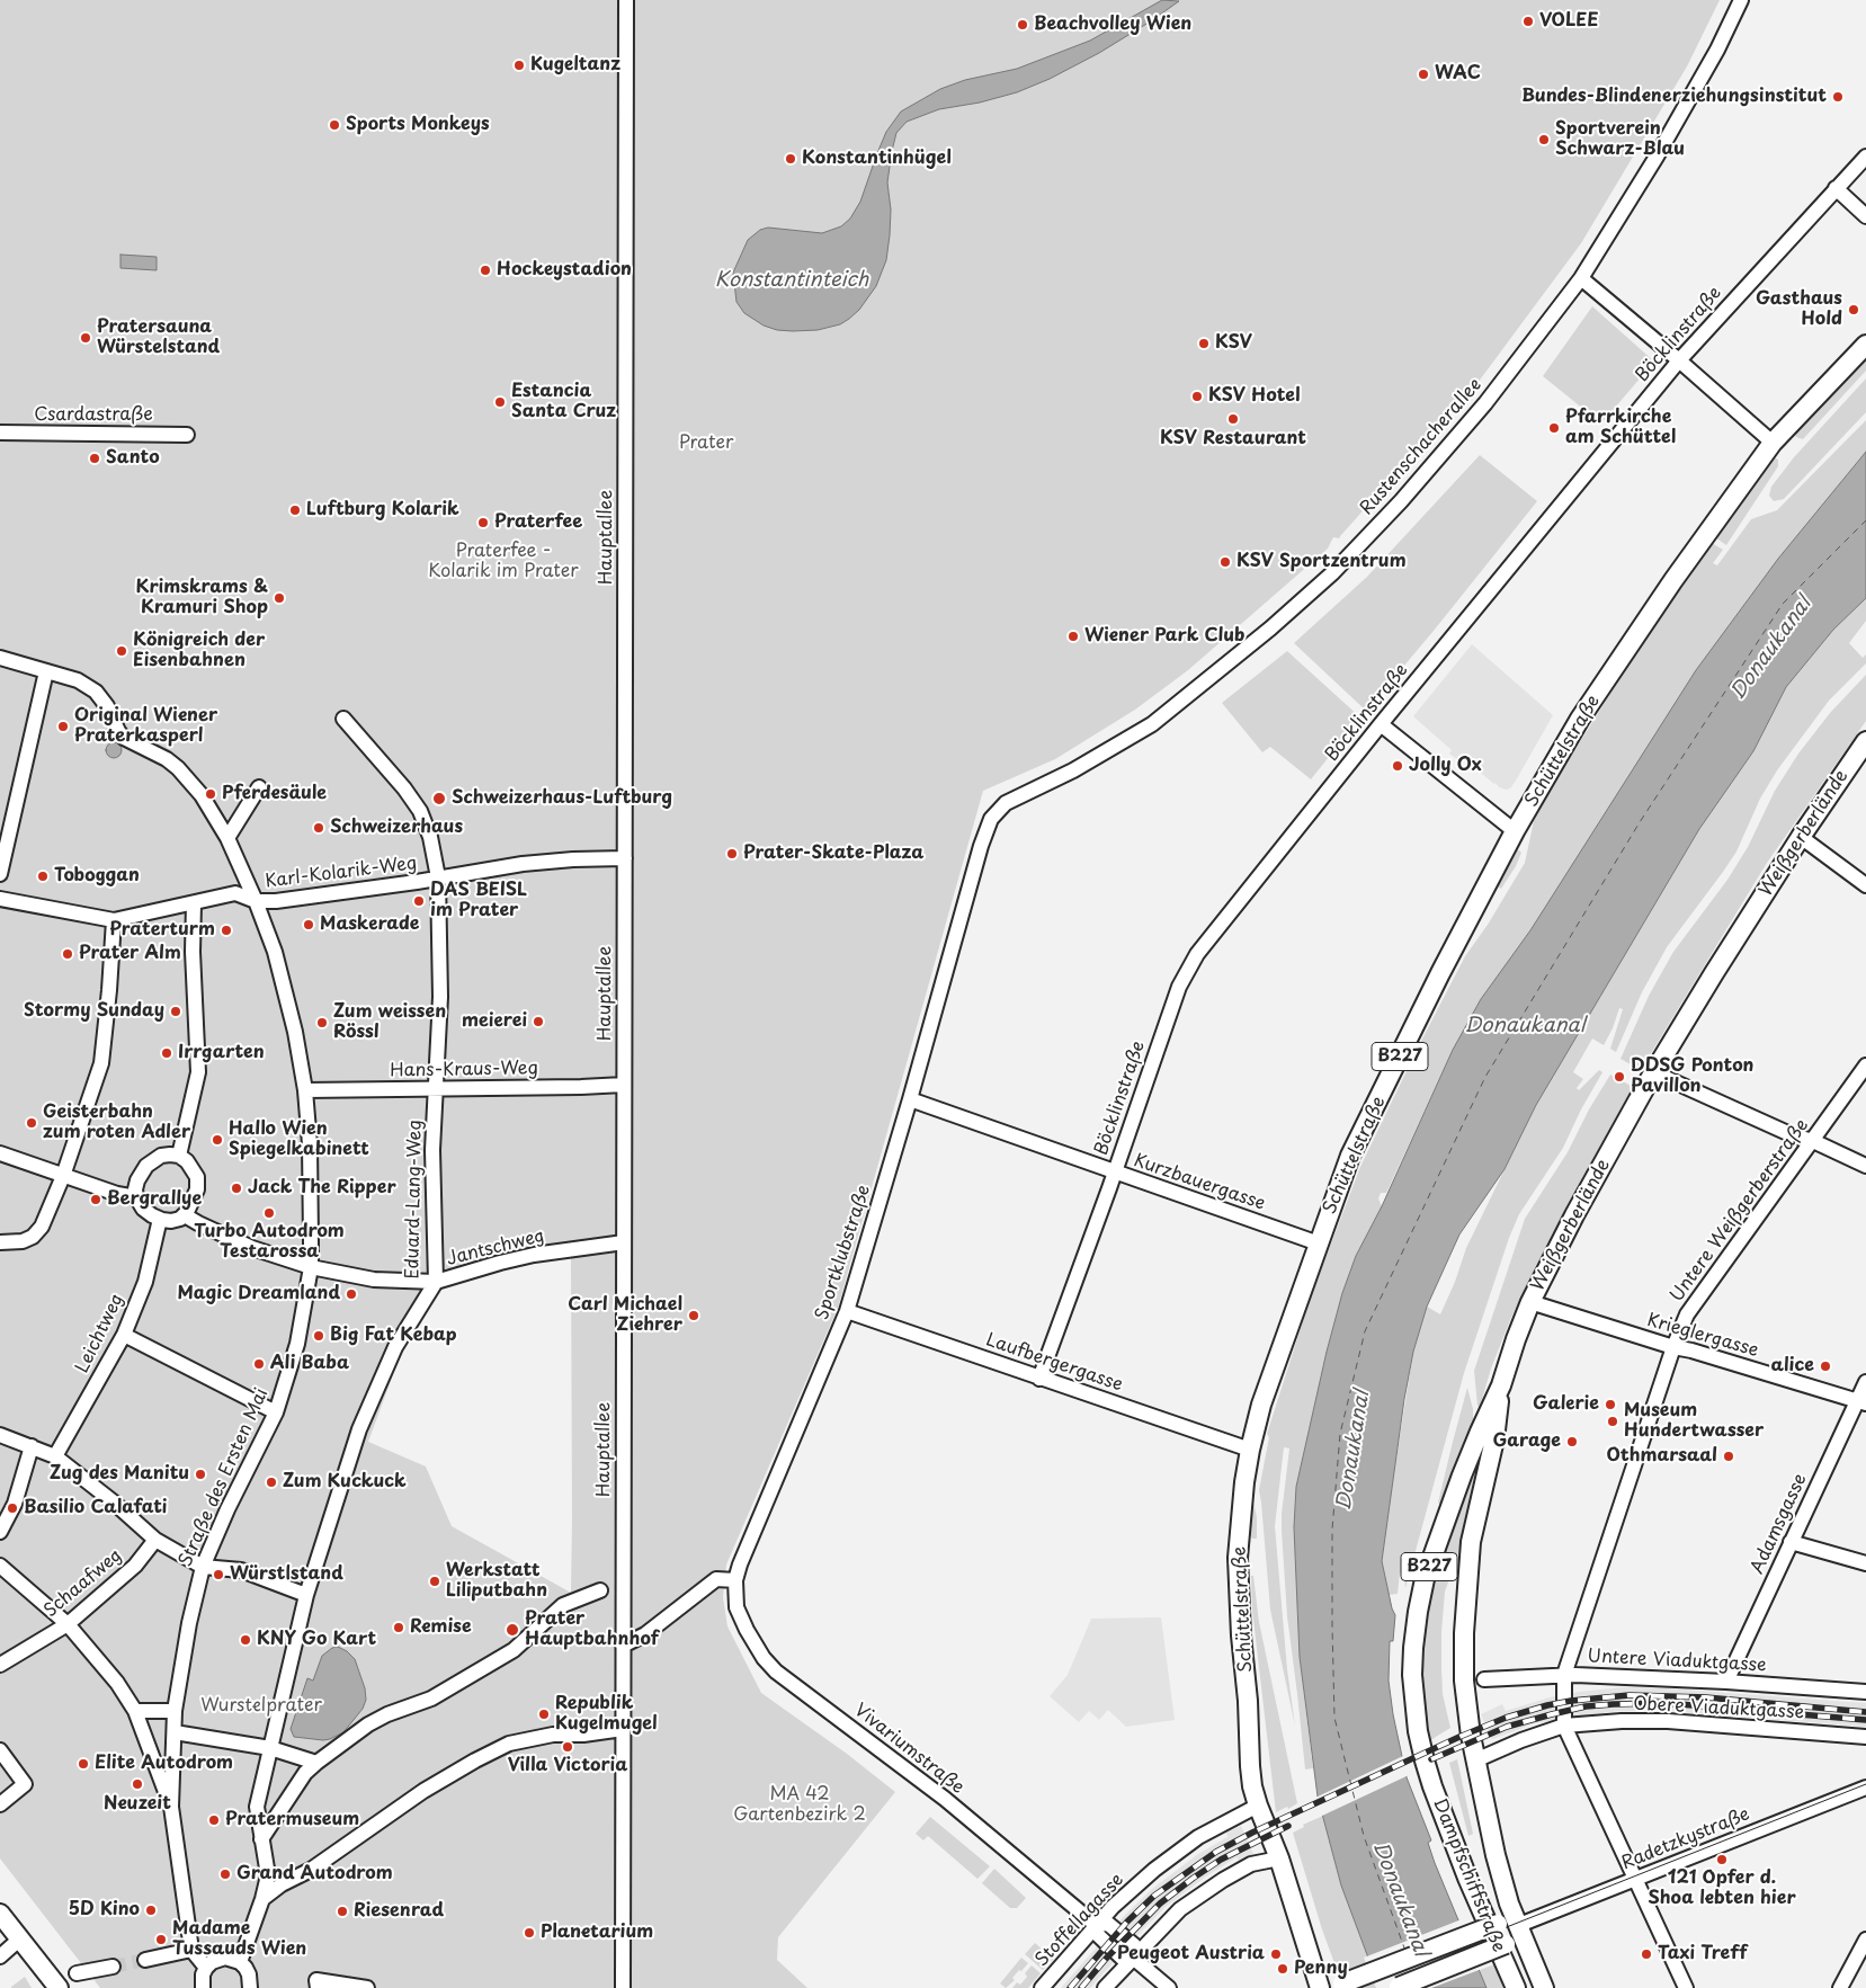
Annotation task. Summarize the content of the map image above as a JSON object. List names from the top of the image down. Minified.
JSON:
{"streets":{"main road":["Schüttelstraße","Weißgerberlände","B227","Dampfschiffstraße"],"street":["Böcklinstraße","Csardastraße","Rustenschacherallee","Hauptallee","Karl-Kolarik-Weg","Hans-Kraus-Weg","Kurzbauergasse","Eduard-Lang-Weg","Untere Weißgerberstraße","Jantschweg","Sportklubstraße","Leichtweg","Krieglergasse","Laufbergergasse","Straße des Ersten Mai","Adamsgasse","Schaafweg","Untere Viaduktgasse","Obere Viaduktgasse","Vivariumstraße","Radetzkystraße","Stoffellagasse"]},"crossings":[["Böcklinstraße","Kurzbauergasse"],["Böcklinstraße","Laufbergergasse"],["Rustenschacherallee","Sportklubstraße"],["Hauptallee","Karl-Kolarik-Weg"],["Hauptallee","Hans-Kraus-Weg"],["Hauptallee","Jantschweg"],["Schüttelstraße","Kurzbauergasse"],["Schüttelstraße","Laufbergergasse"],["Schüttelstraße","Stoffellagasse"],["Weißgerberlände","B227"],["Weißgerberlände","Krieglergasse"],["Weißgerberlände","Dampfschiffstraße"],["Karl-Kolarik-Weg","Eduard-Lang-Weg"],["Karl-Kolarik-Weg","Straße des Ersten Mai"],["B227","Obere Viaduktgasse"],["B227","Radetzkystraße"],["Hans-Kraus-Weg","Eduard-Lang-Weg"],["Hans-Kraus-Weg","Straße des Ersten Mai"],["Kurzbauergasse","Sportklubstraße"],["Eduard-Lang-Weg","Jantschweg"],["Untere Weißgerberstraße","Krieglergasse"],["Untere Weißgerberstraße","Untere Viaduktgasse"],["Untere Weißgerberstraße","Obere Viaduktgasse"],["Jantschweg","Leichtweg"],["Jantschweg","Straße des Ersten Mai"],["Sportklubstraße","Laufbergergasse"],["Sportklubstraße","Vivariumstraße"],["Krieglergasse","Adamsgasse"],["Adamsgasse","Untere Viaduktgasse"],["Vivariumstraße","Stoffellagasse"]],"water":["Konstantinteich","Donaukanal"],"parks":["Prater","Praterfee - Kolarik im Prater","Wurstelprater","MA 42 Gartenbezirk 2"],"places":["VOLEE","Beachvolley Wien","Kugeltanz","WAC","Bundes-Blindenerziehungsinstitut","Sports Monkeys","Sportverein Schwarz-Blau","Konstantinhügel","Hockeystadion","Gasthaus Hold","Pratersauna Würstelstand","KSV","KSV Hotel","Estancia Santa Cruz","KSV Restaurant","Pfarrkirche am Schüttel","Santo","Luftburg Kolarik","Praterfee","KSV Sportzentrum","Krimskrams & Kramuri Shop","Wiener Park Club","Königreich der Eisenbahnen","Original Wiener Praterkasperl","Jolly Ox","Pferdesäule","Schweizerhaus-Luftburg","Schweizerhaus","Prater-Skate-Plaza","Toboggan","DAS BEISL im Prater","Maskerade","Praterturm","Prater Alm","Stormy Sunday","meierei","Zum weissen Rössl","Irrgarten","DDSG Ponton Pavillon","Geisterbahn zum roten Adler","Hallo Wien Spiegelkabinett","Jack The Ripper","Bergrallye","Turbo Autodrom Testarossa","Magic Dreamland","Carl Michael Ziehrer","Big Fat Kebap","Ali Baba","alice","Galerie","Museum Hundertwasser","Garage","Othmarsaal","Zug des Manitu","Zum Kuckuck","Basilio Calafati","Würstlstand","Werkstatt Liliputbahn","Remise","Prater Hauptbahnhof","KNY Go Kart","Republik Kugelmugel","Villa Victoria","Elite Autodrom","Neuzeit","Pratermuseum","121 Opfer d. Shoa lebten hier","Grand Autodrom","5D Kino","Riesenrad","Planetarium","Madame Tussauds Wien","Peugeot Austria","Taxi Treff","Penny"]}
